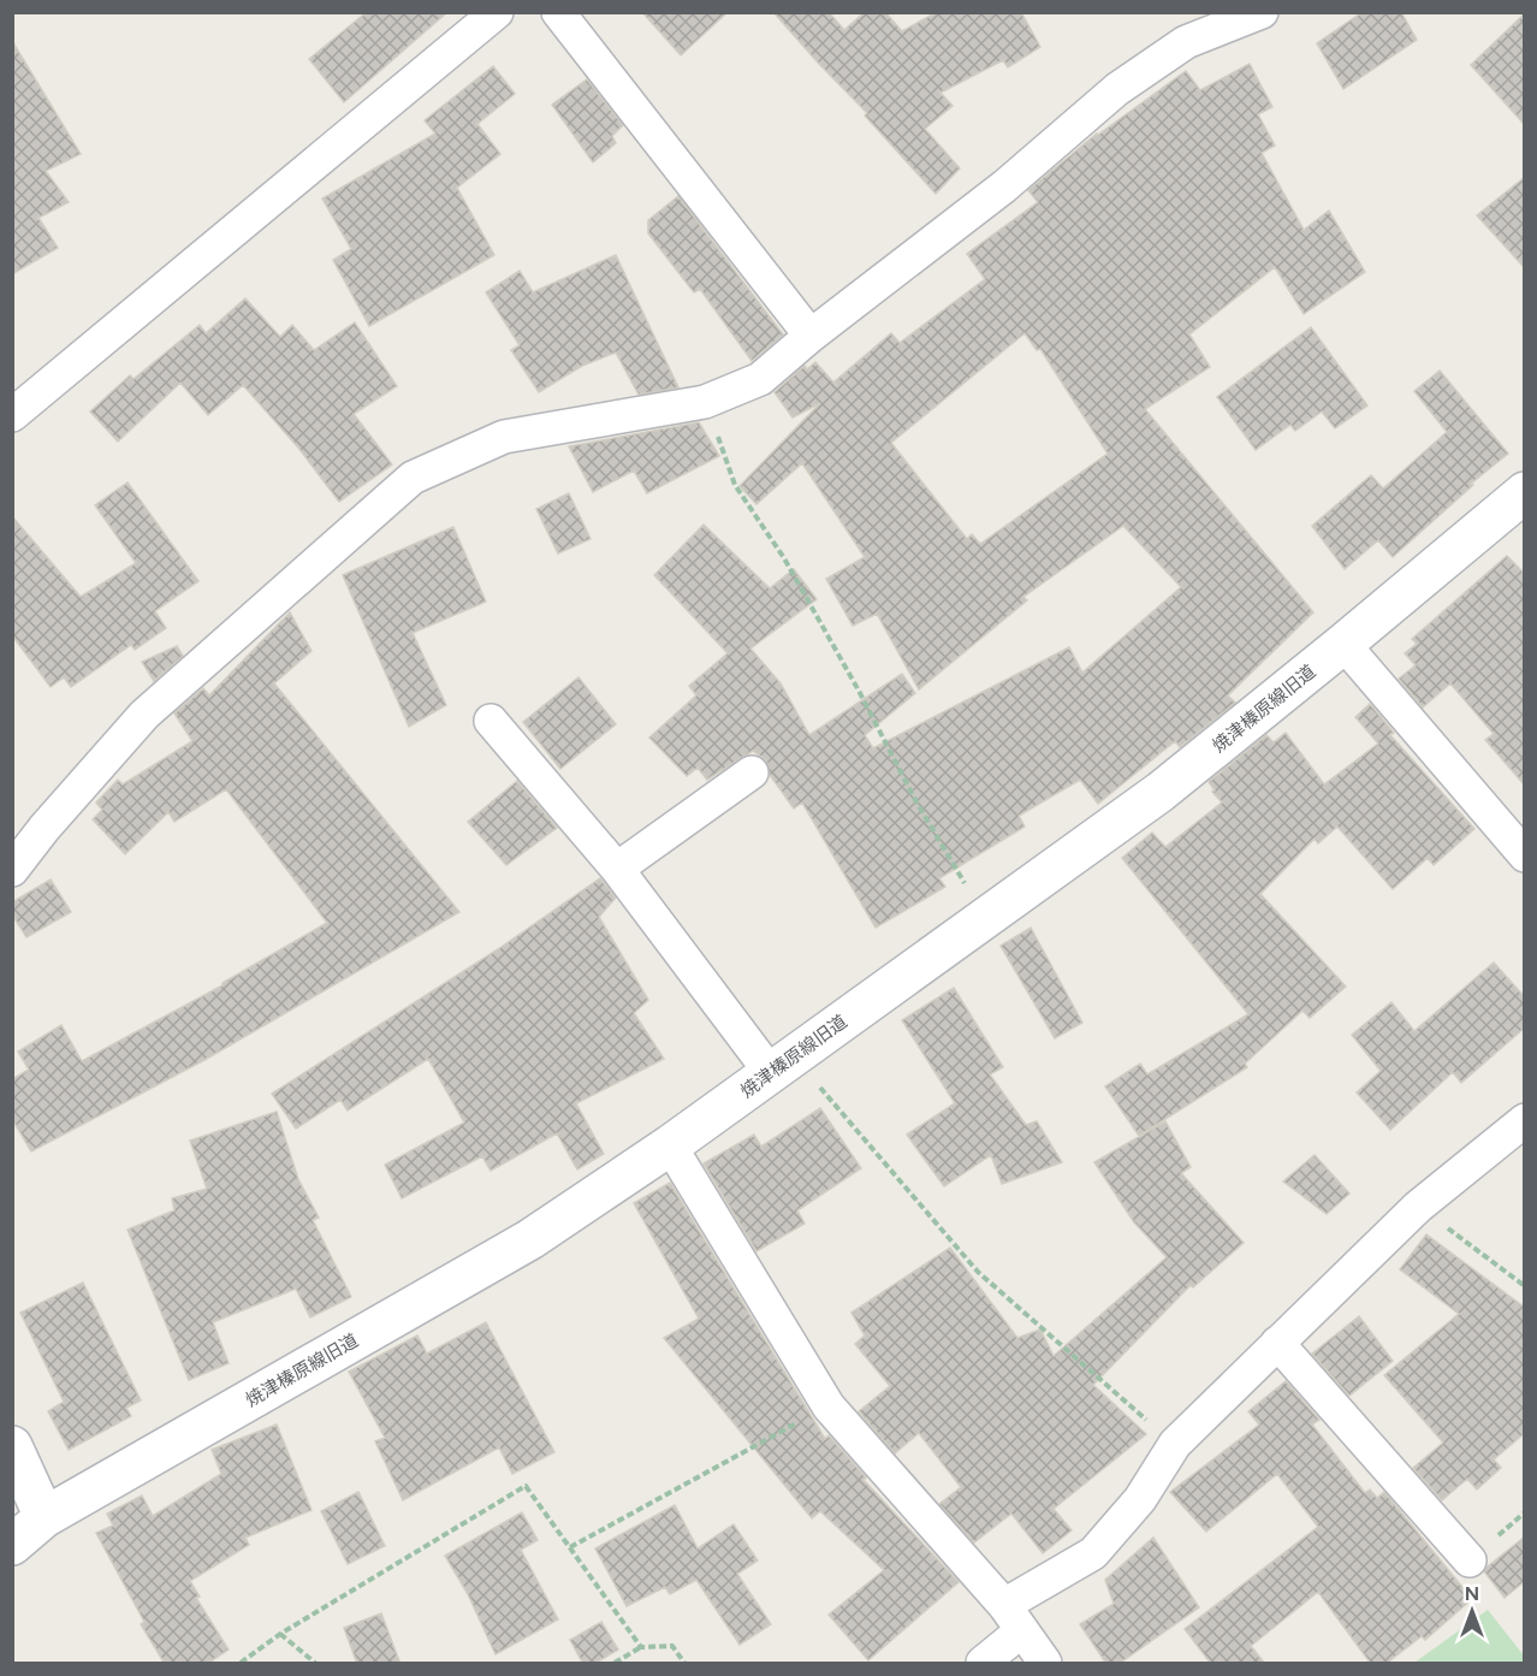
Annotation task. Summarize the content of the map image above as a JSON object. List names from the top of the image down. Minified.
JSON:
{"streets":{"street":["焼津榛原線旧道"]},"north":"top"}
